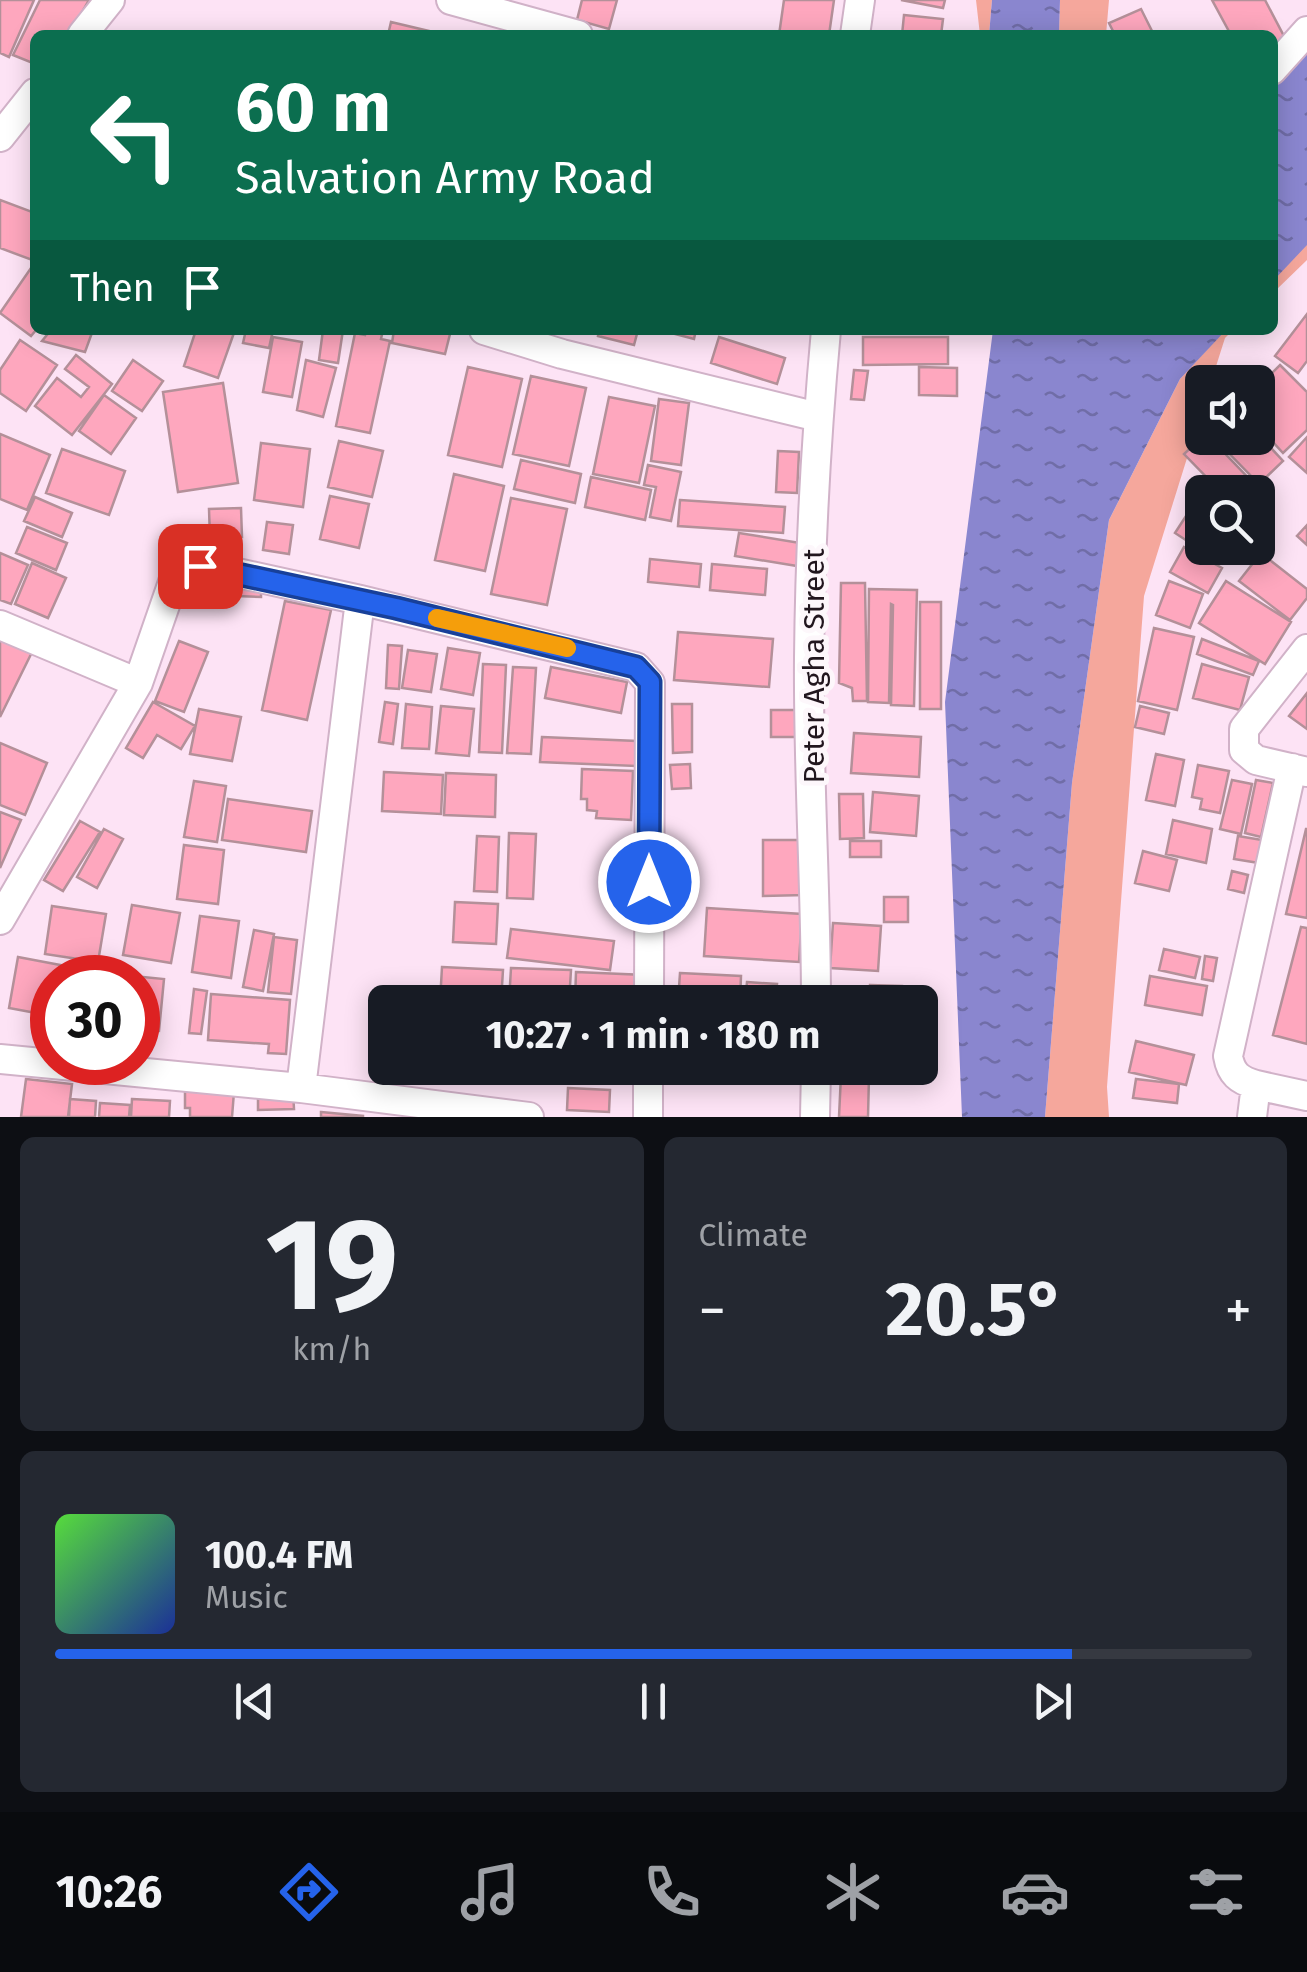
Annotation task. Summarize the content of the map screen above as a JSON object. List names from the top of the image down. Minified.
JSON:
{"streets":{"street":["Peter Agha Street"]},"page":{"turn":["60 m","Salvation Army Road"],"then":"Then","limit":"30","trip":"10:27 · 1 min · 180 m","tile":[["19","km/h"],"Climate"],"heat":["−","20.5°","+"],"song":["100.4 FM","Music"],"tabs":"10:26"}}
